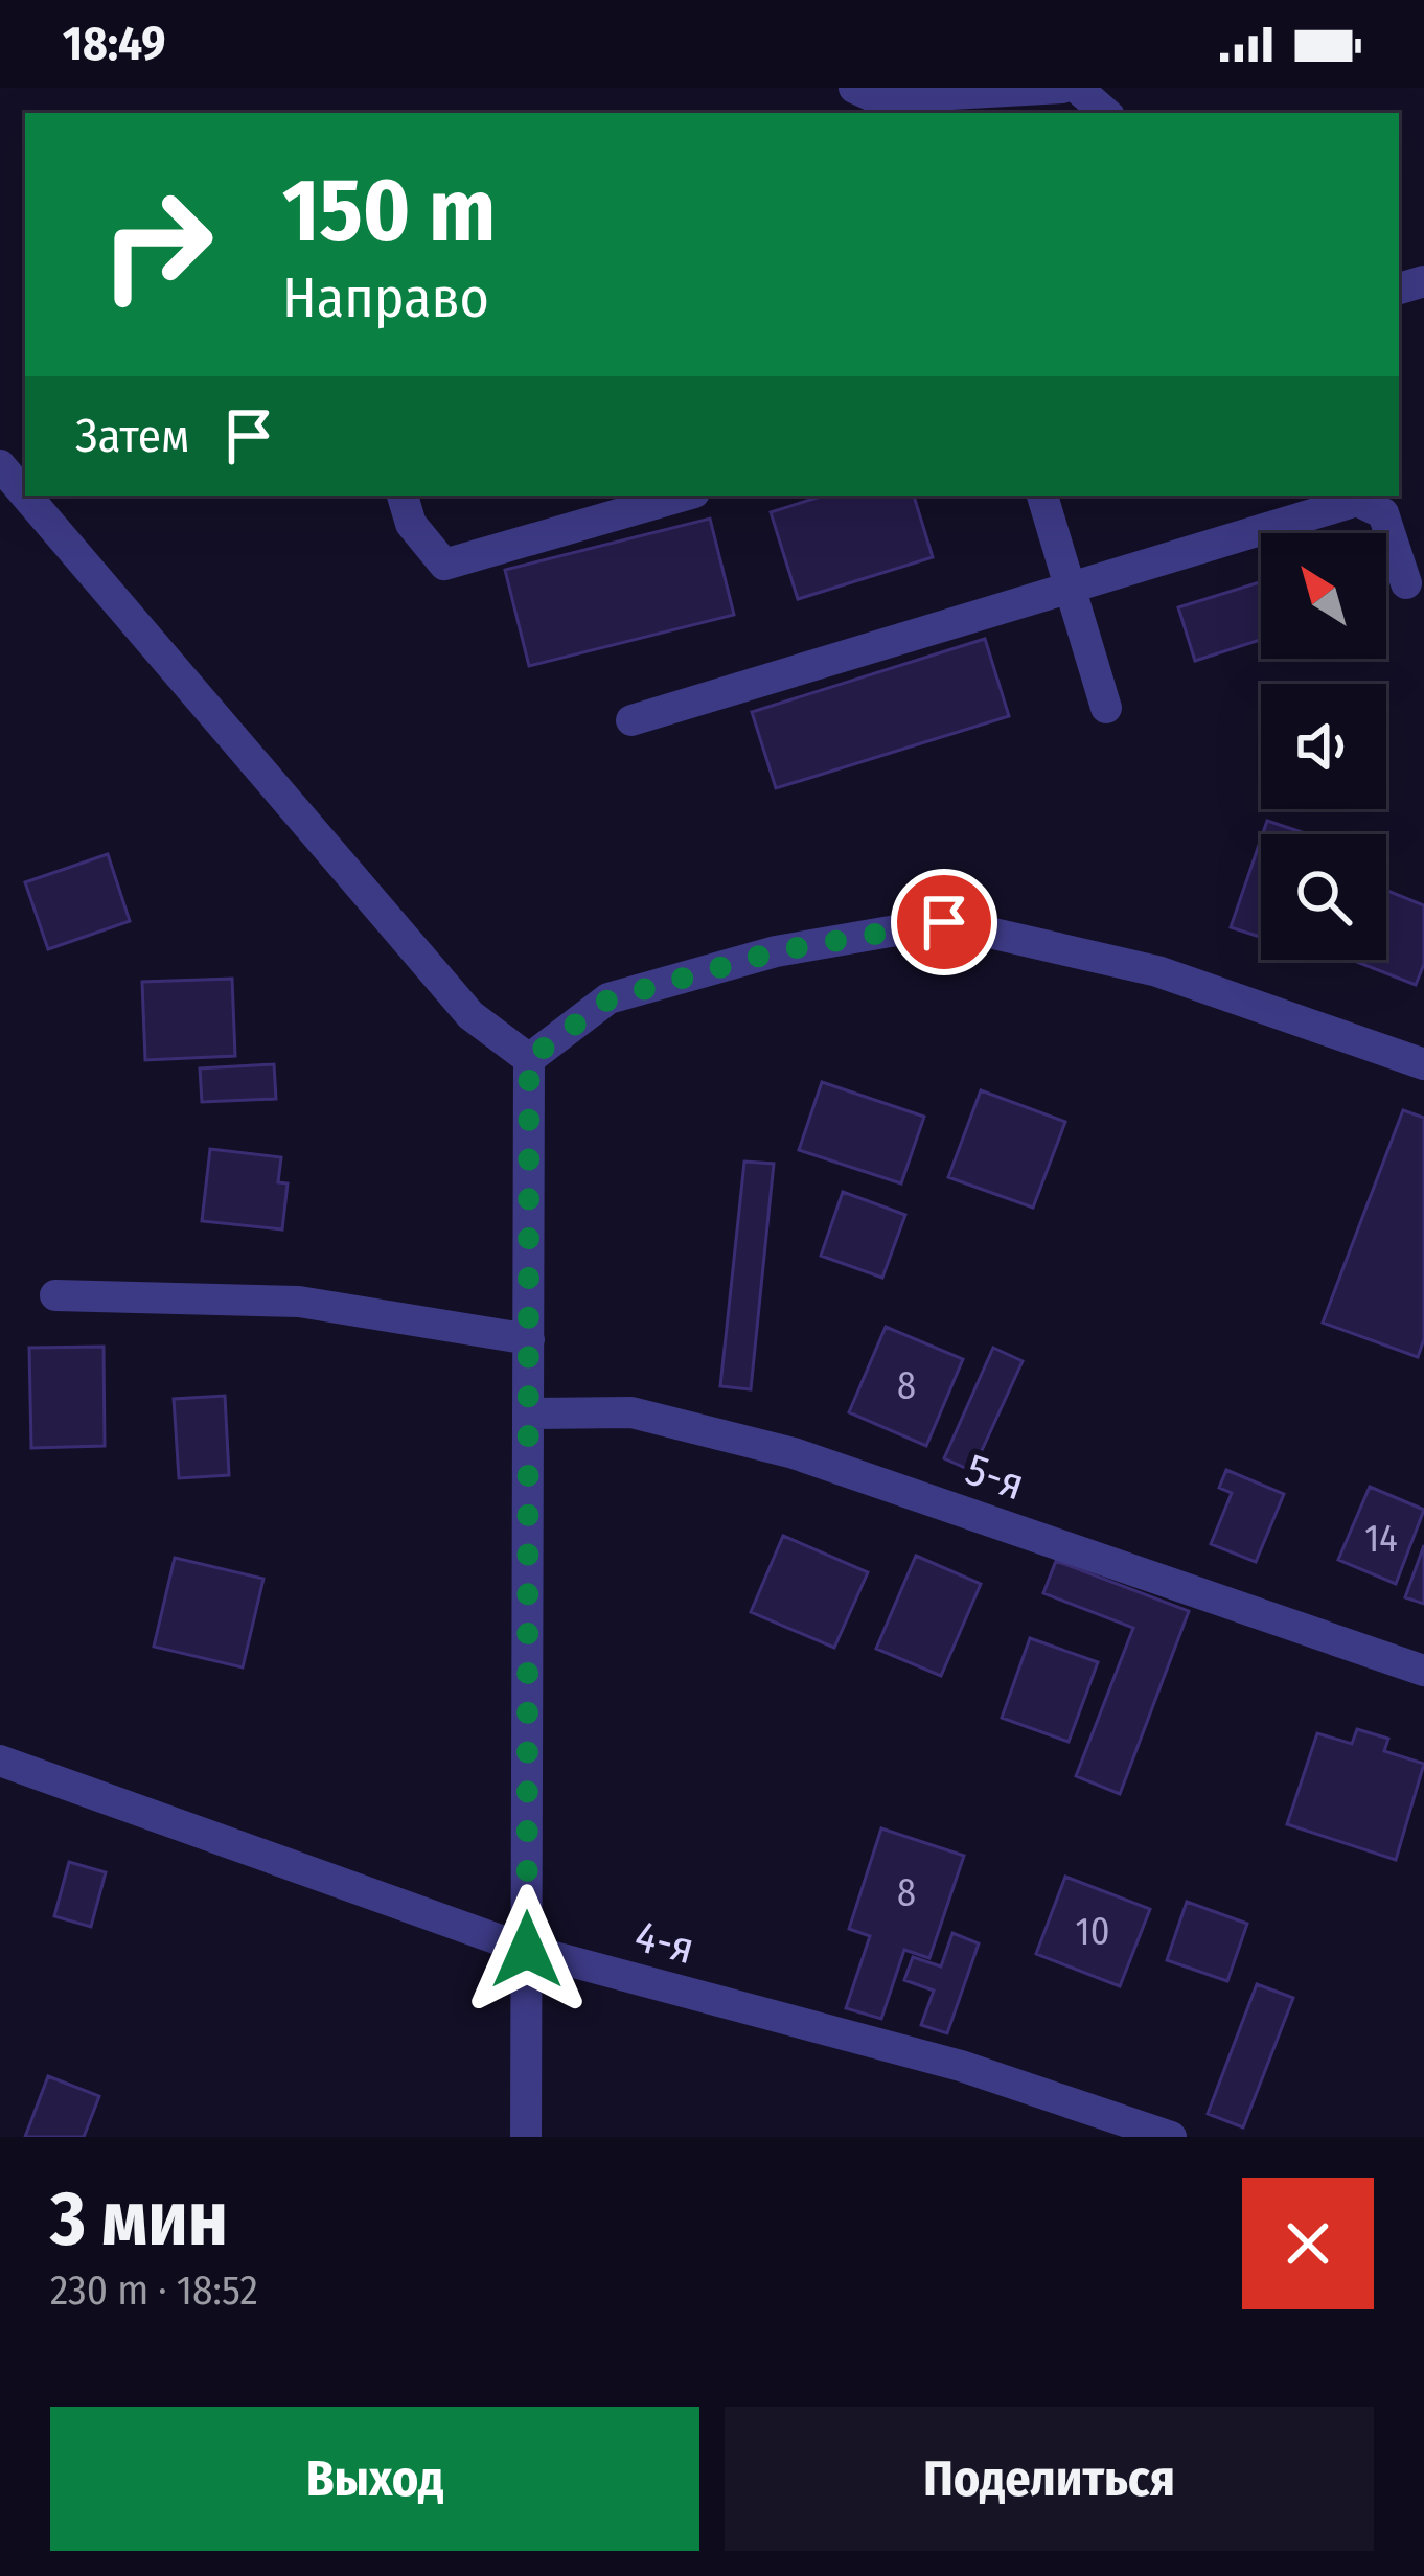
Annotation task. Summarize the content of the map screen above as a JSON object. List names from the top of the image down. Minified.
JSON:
{"streets":{"street":["5-я","4-я"]},"house_numbers":["8","14","8","10"],"north":"top left","page":{"status":"18:49","turn":["150 m","Направо"],"then":"Затем","heading":["3 мин","230 m · 18:52"],"buttons":["Выход","Поделиться"]}}
